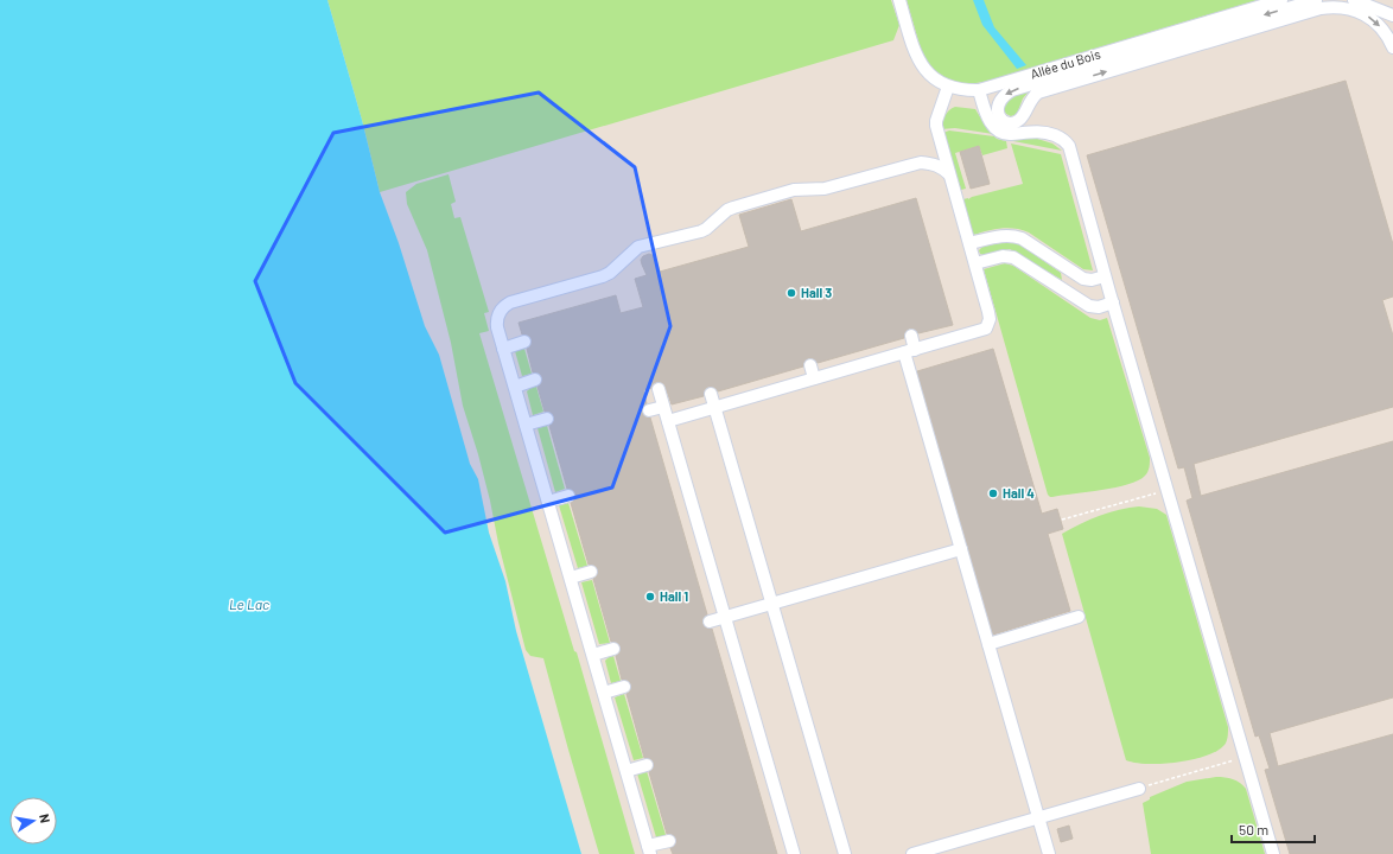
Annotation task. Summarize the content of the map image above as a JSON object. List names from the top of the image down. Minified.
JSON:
{"streets":{"street":["Allée du Bois"]},"water":["Le Lac"],"places":["Hall 3","Hall 4","Hall 1"],"scale_bar":"50 m","north":"right"}
